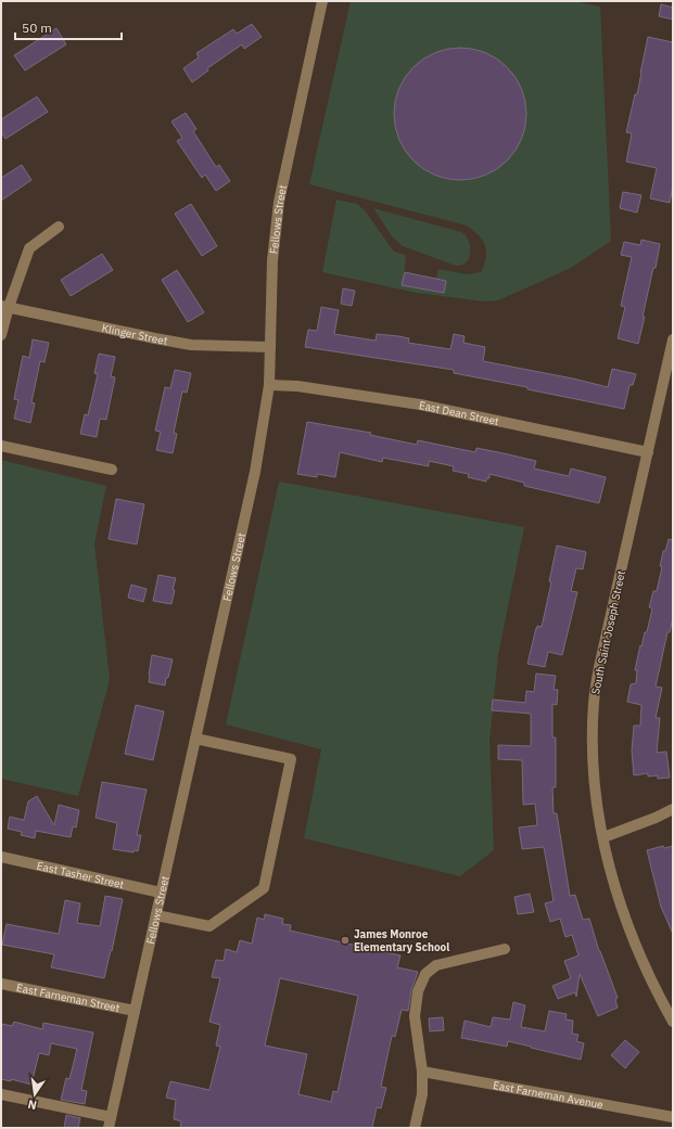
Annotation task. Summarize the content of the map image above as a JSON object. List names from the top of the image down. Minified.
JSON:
{"streets":{"street":["Fellows Street","Klinger Street","East Dean Street","South Saint Joseph Street","East Tasher Street","East Farneman Street","East Farneman Avenue"]},"crossings":[["Fellows Street","Klinger Street"],["Fellows Street","East Dean Street"],["Fellows Street","East Tasher Street"],["Fellows Street","East Farneman Street"],["East Dean Street","South Saint Joseph Street"]],"places":["James Monroe Elementary School"],"scale_bar":"50 m","north":"bottom"}
